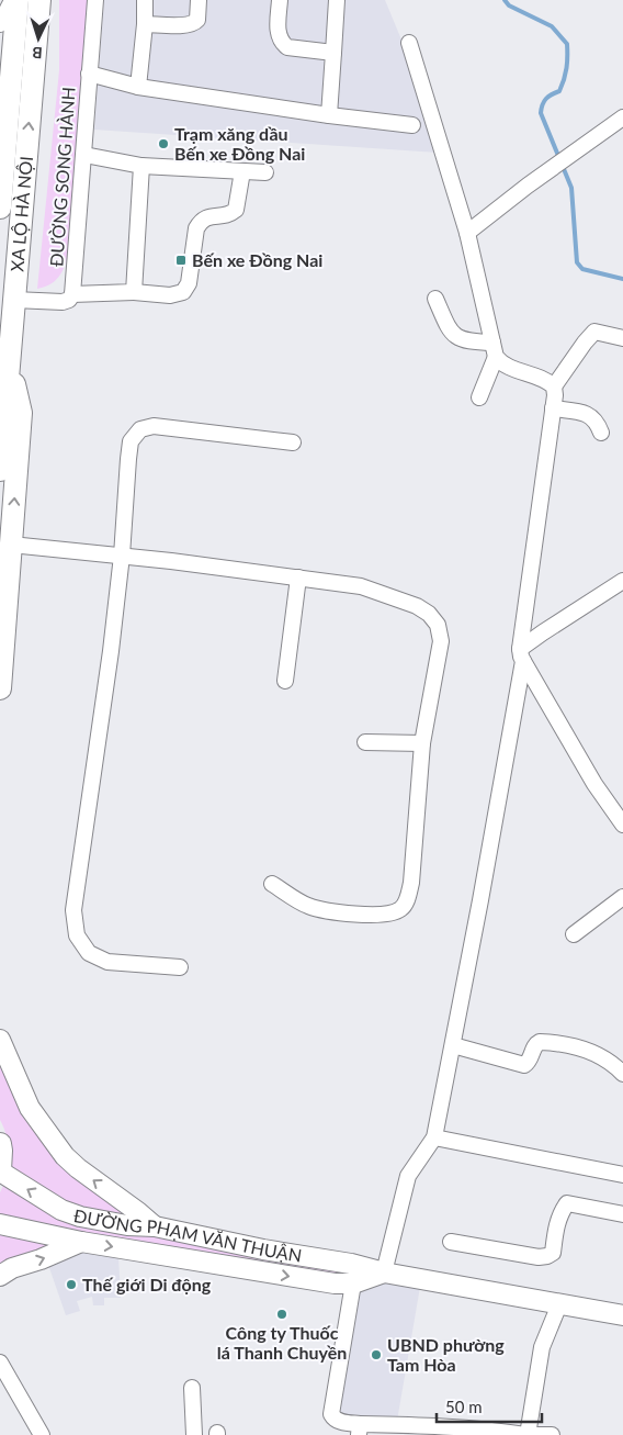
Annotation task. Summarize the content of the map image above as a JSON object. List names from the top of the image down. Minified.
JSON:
{"streets":{"highway":["XA LỘ HÀ NỘI"],"main road":["ĐƯỜNG PHẠM VĂN THUẬN"],"street":["ĐƯỜNG SONG HÀNH"]},"places":{"other":["Trạm xăng dầu Bến xe Đồng Nai","Thế giới Di động","Công ty Thuốc lá Thanh Chuyền","UBND phường Tam Hòa"],"transit":["Bến xe Đồng Nai"]},"scale_bar":"50 m","north":"bottom"}
